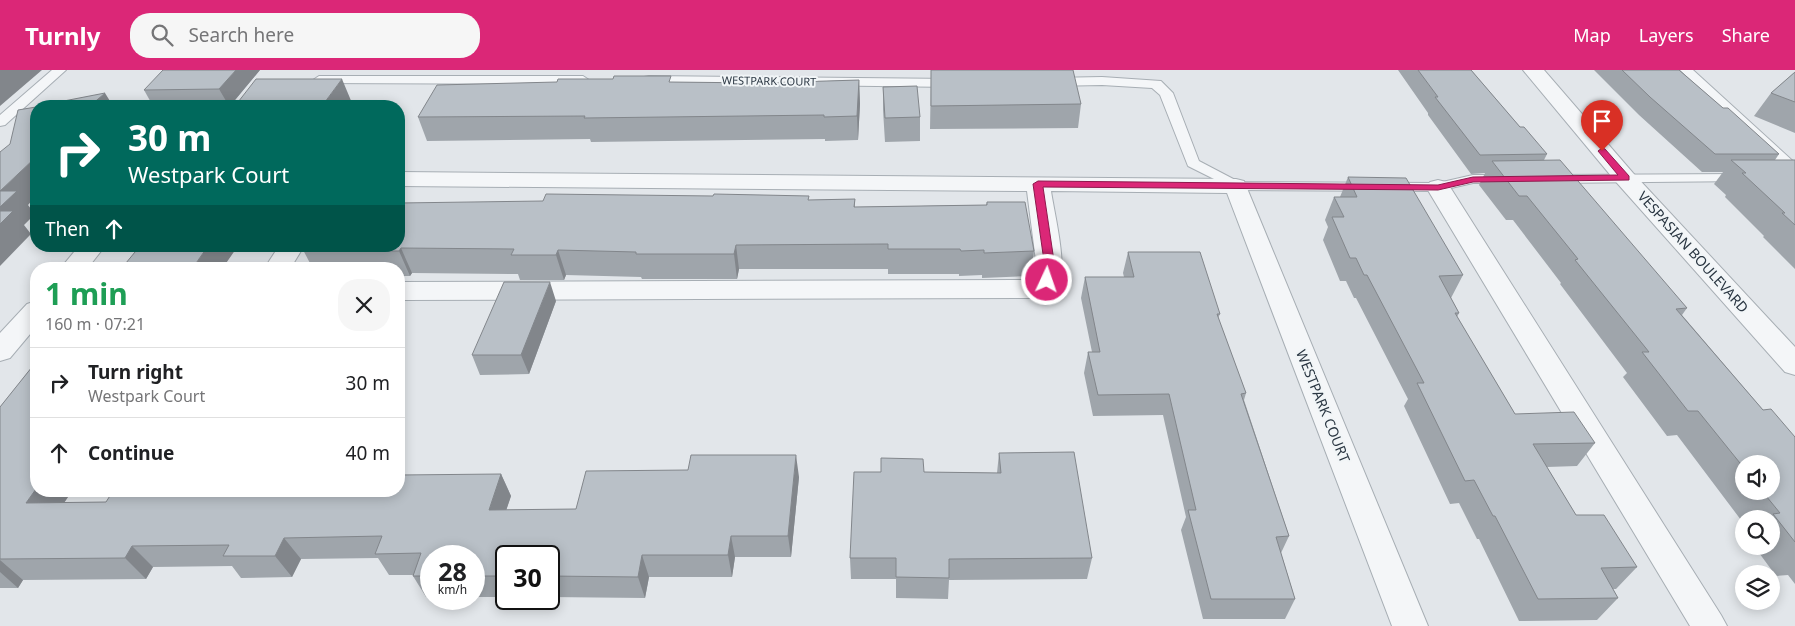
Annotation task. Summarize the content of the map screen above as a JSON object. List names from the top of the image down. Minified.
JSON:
{"streets":{"street":["WESTPARK COURT","VESPASIAN BOULEVARD"]},"page":{"header":"Turnly","search":"Search here","nav":["Map","Layers","Share"],"turn":["30 m","Westpark Court"],"then":"Then","heading":["1 min","160 m · 07:21"],"list":[{"name":"Turn right","note":"Westpark Court","value":"30 m"},{"name":"Continue","value":"40 m"}],"speed":"28 km/h","limit":"30"}}
